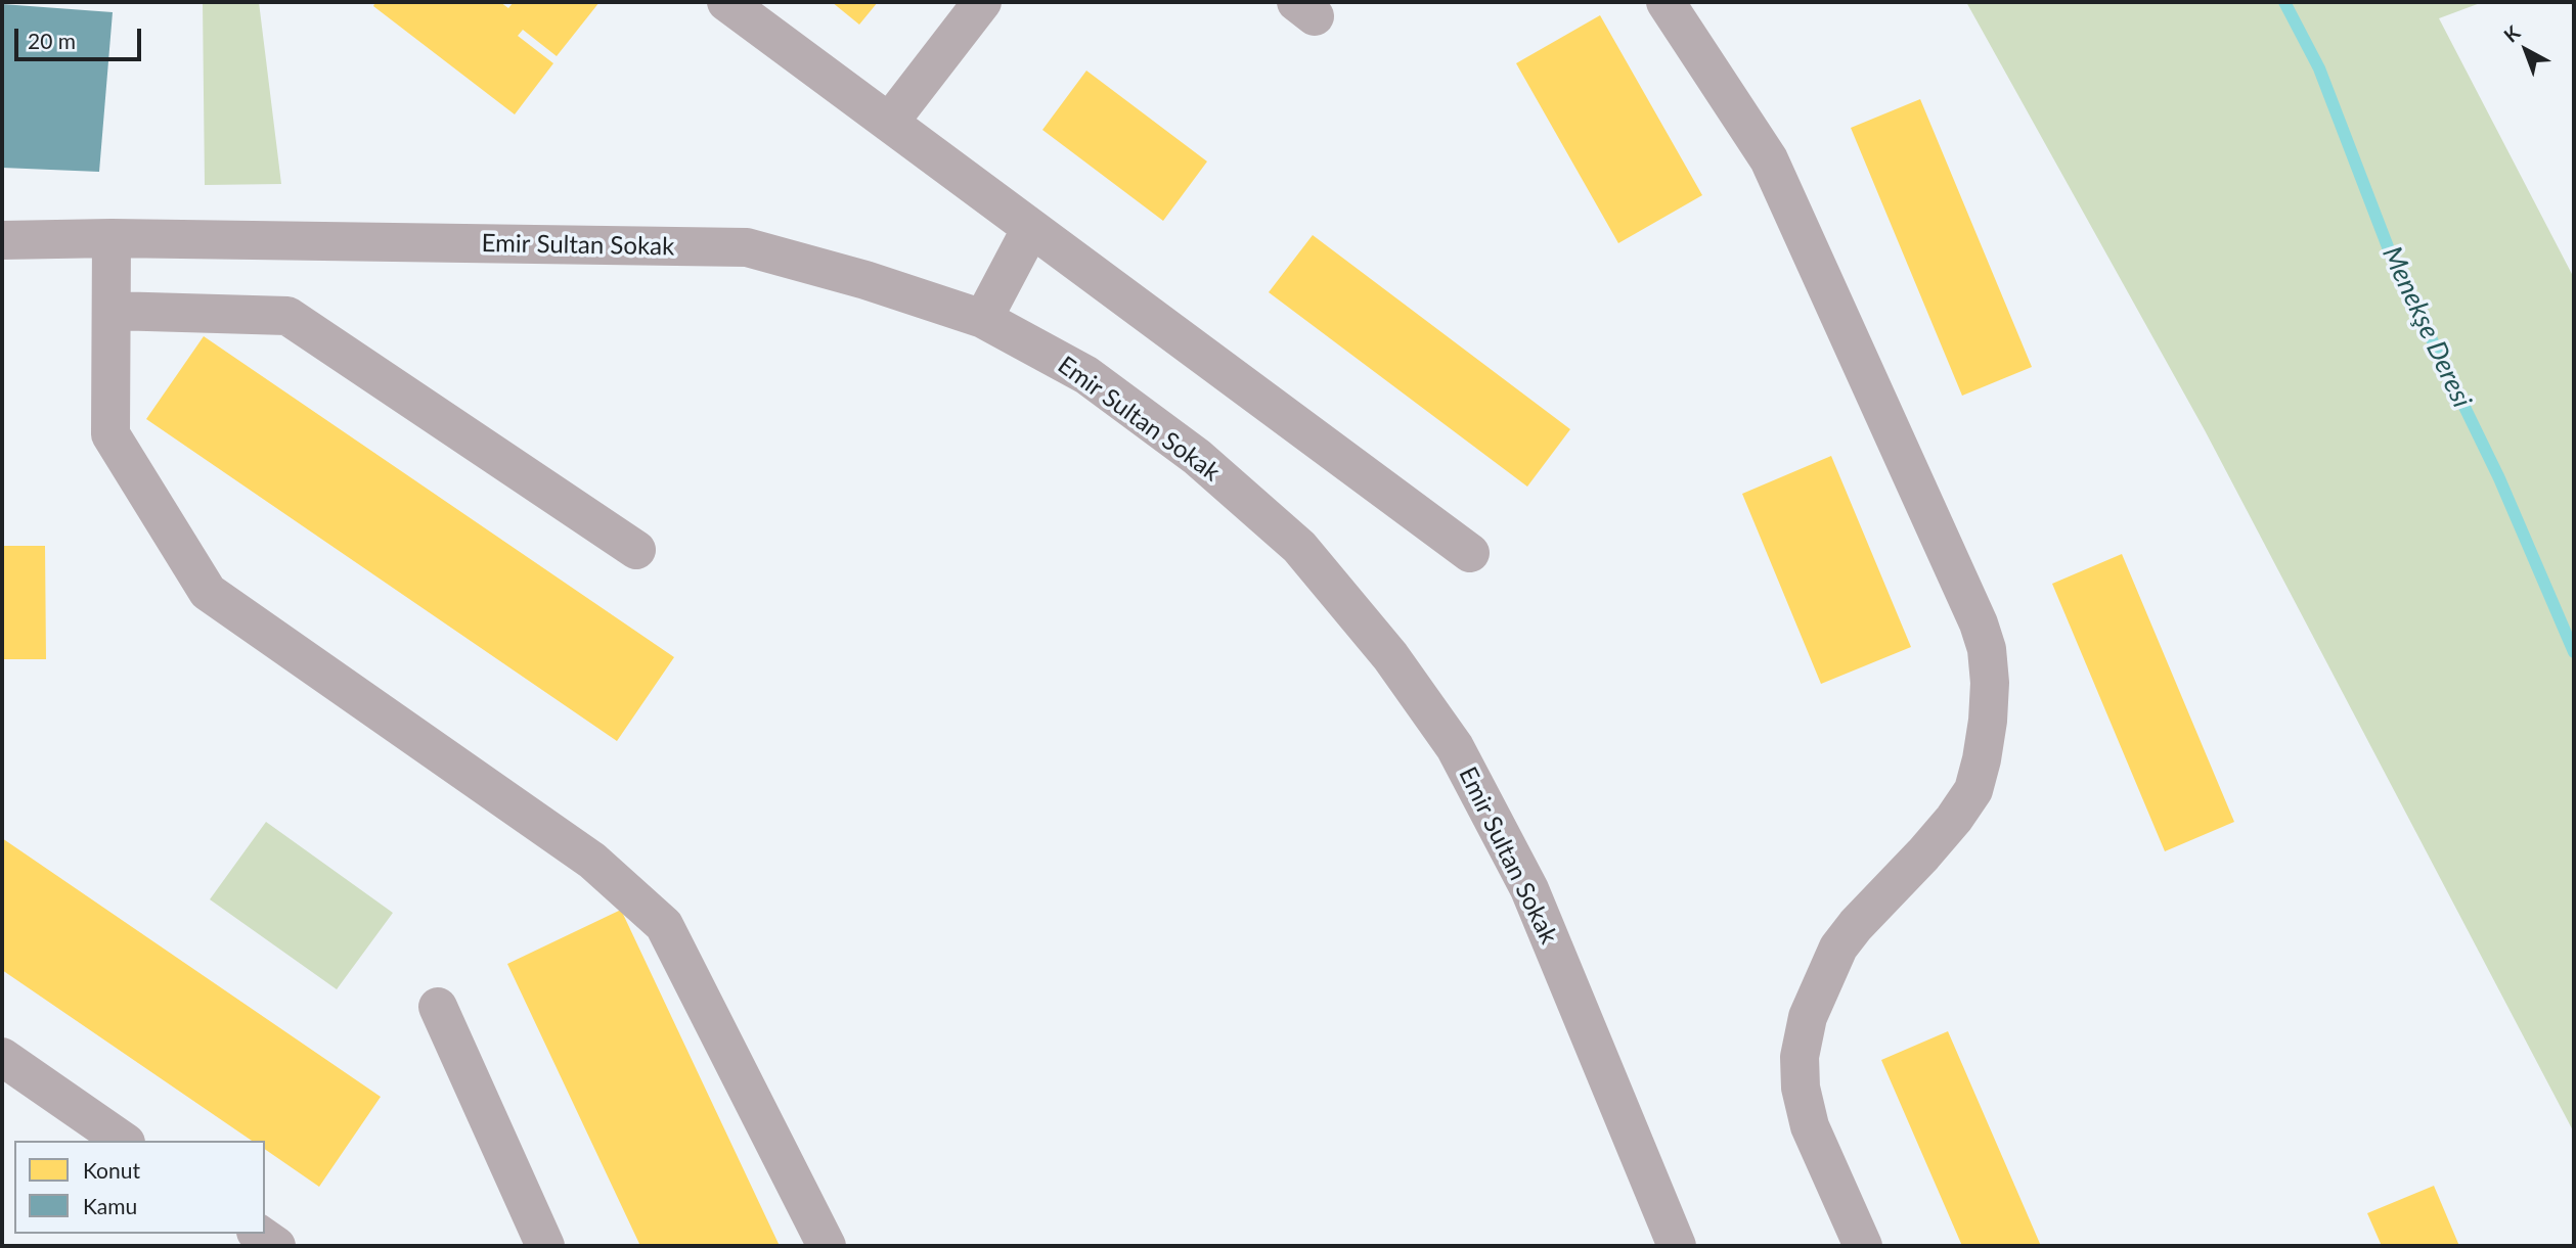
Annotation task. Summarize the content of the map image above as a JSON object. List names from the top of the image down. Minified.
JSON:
{"streets":{"street":["Emir Sultan Sokak"]},"water":["Menekşe Deresi"],"legend":["Konut","Kamu"],"scale_bar":"20 m","north":"top left"}
